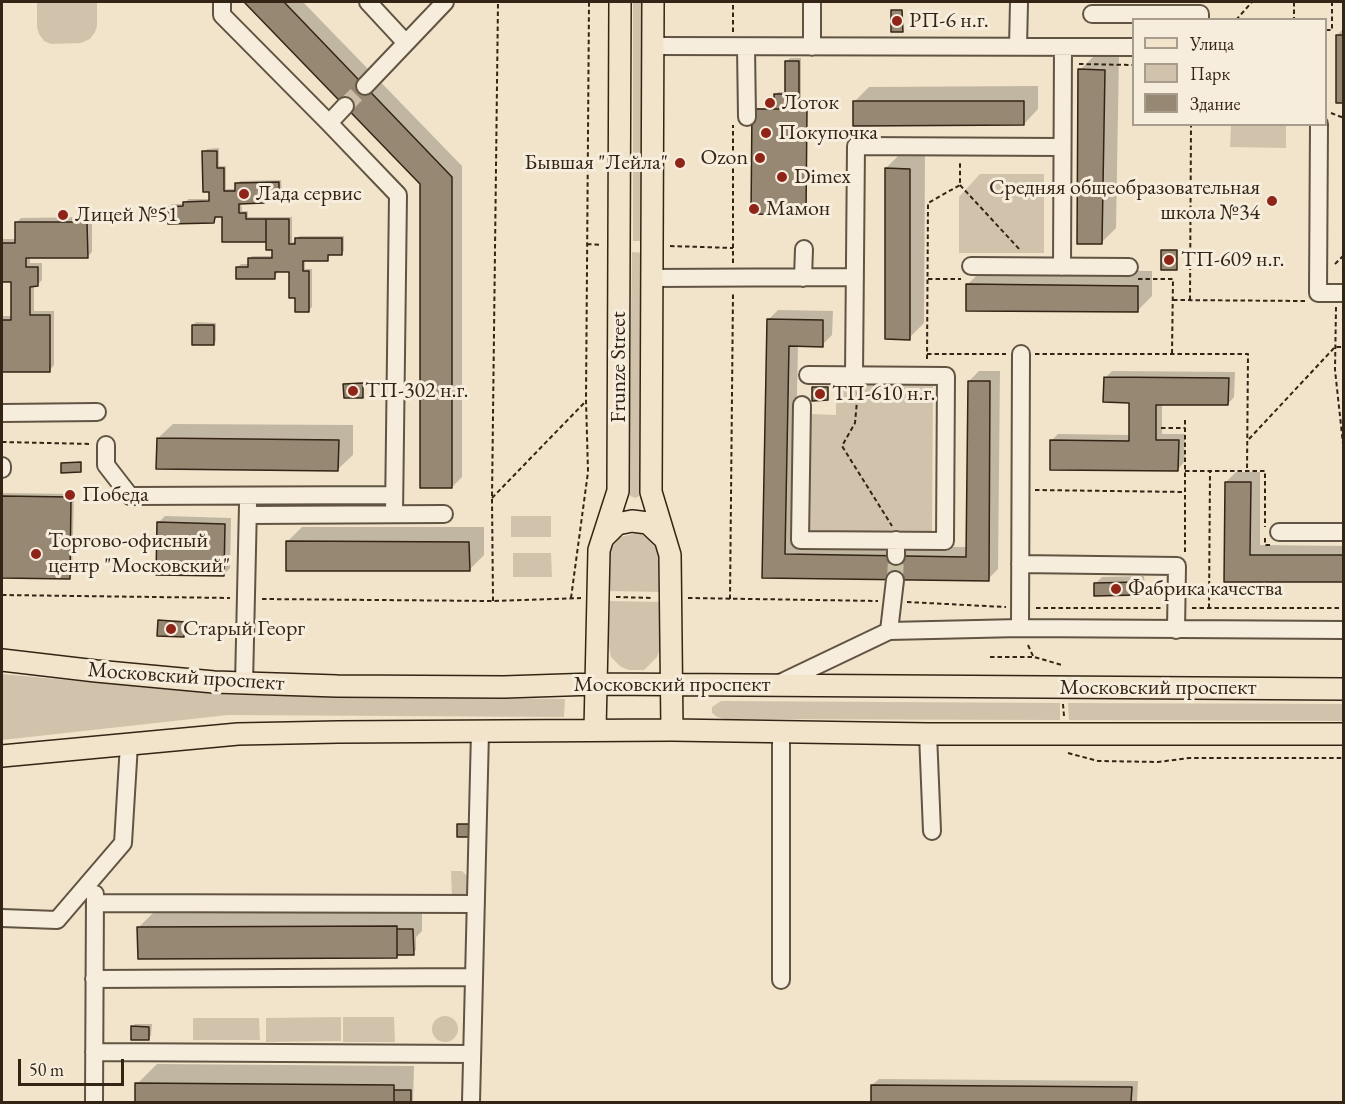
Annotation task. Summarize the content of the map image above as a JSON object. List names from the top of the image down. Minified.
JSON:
{"streets":{"main road":["Frunze Street","Московский проспект"]},"crossings":[["Frunze Street","Московский проспект"]],"places":["РП-6 н.г.","Лоток","Покупочка","Ozon","Бывшая \"Лейла\"","Dimex","Лада сервис","Средняя общеобразовательная школа №34","Мамон","Лицей №51","ТП-609 н.г.","ТП-302 н.г.","ТП-610 н.г.","Победа","Торгово-офисный центр \"Московский\"","Фабрика качества","Старый Георг"],"legend":["Улица","Парк","Здание"],"scale_bar":"50 m"}
